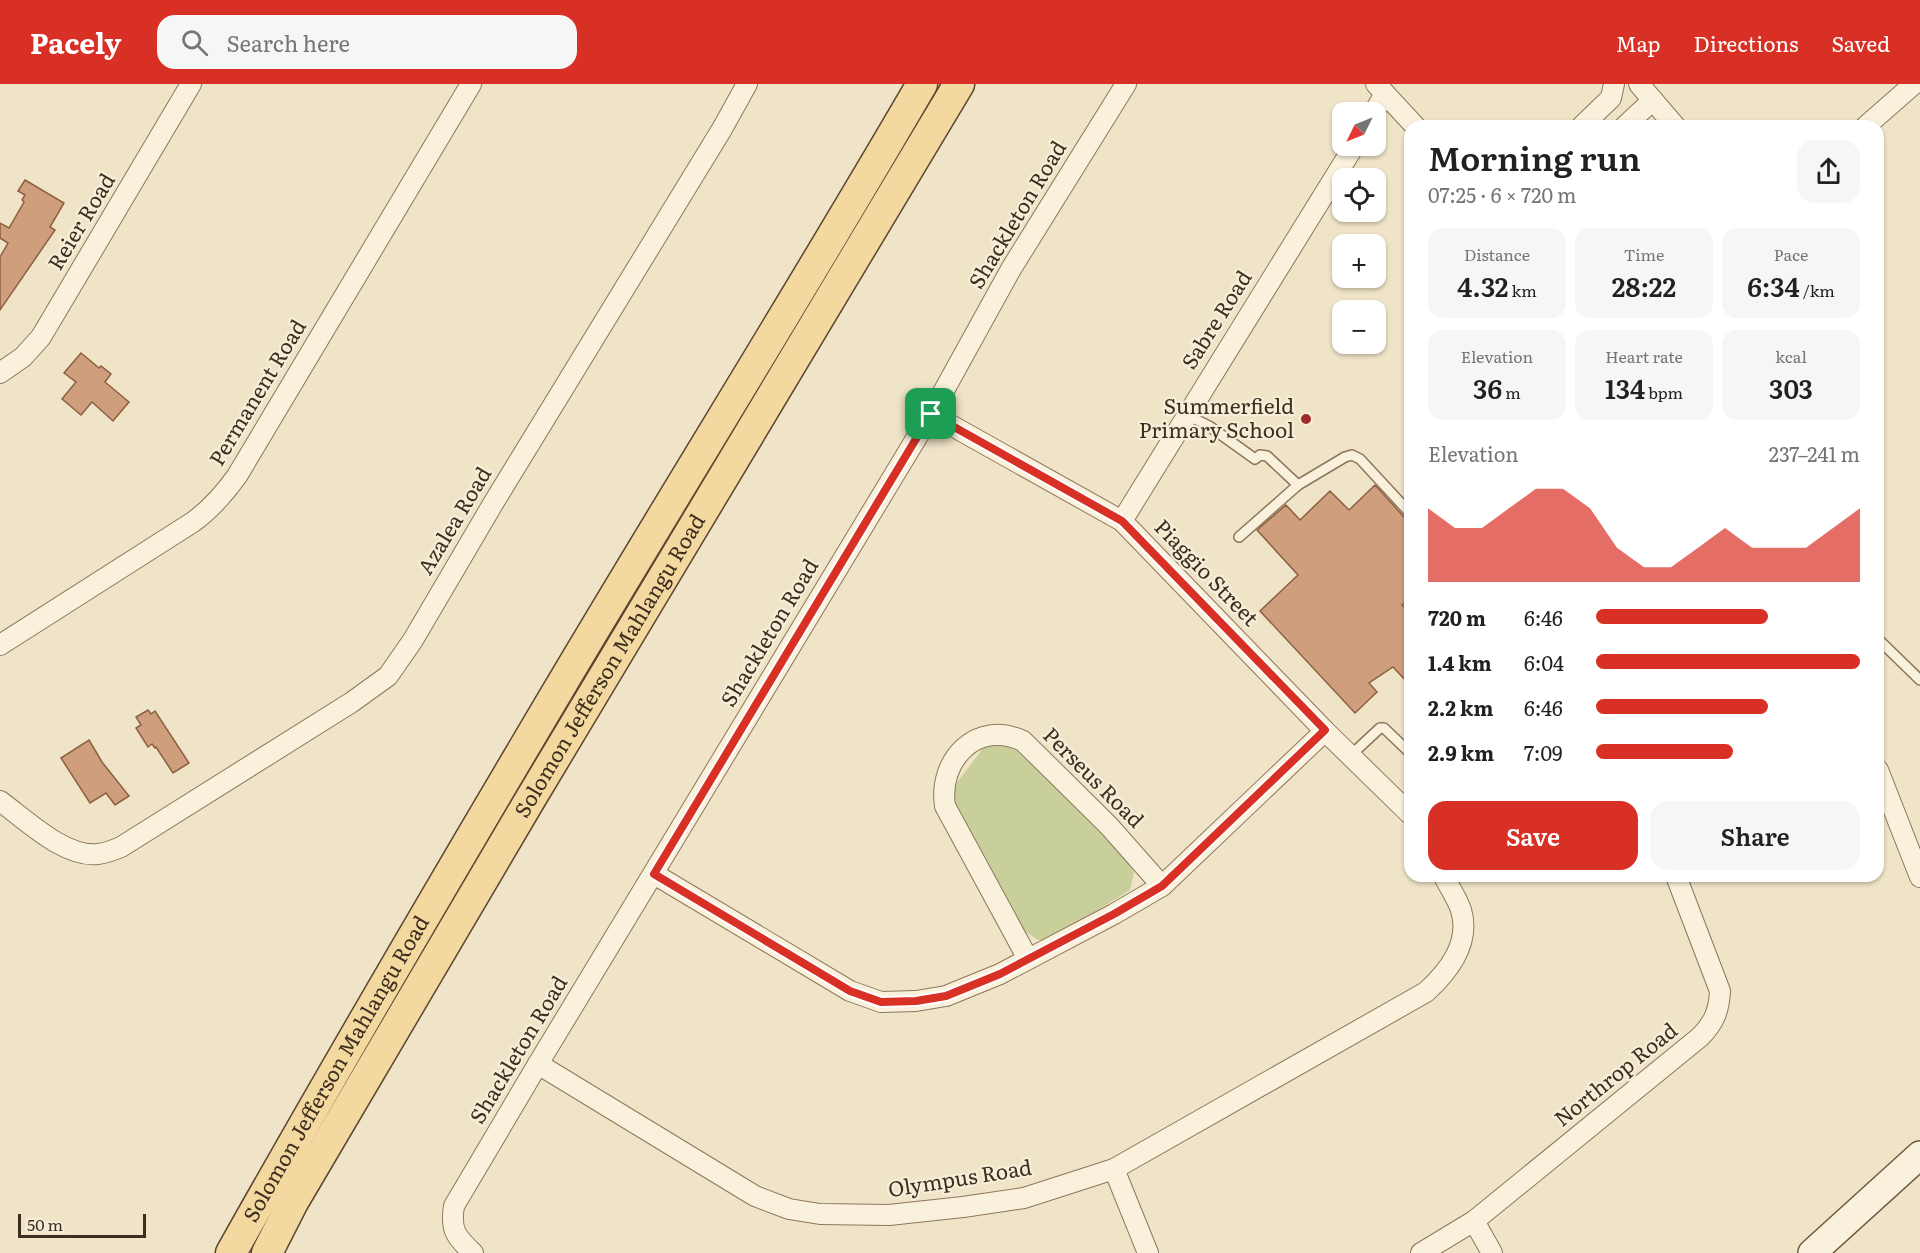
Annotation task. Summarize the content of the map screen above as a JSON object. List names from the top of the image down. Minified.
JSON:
{"streets":{"main road":["Solomon Jefferson Mahlangu Road"],"street":["Shackleton Road","Reier Road","Sabre Road","Permanent Road","Azalea Road","Piaggio Street","Perseus Road","Northrop Road","Olympus Road"]},"crossings":[["Shackleton Road","Piaggio Street"],["Shackleton Road","Olympus Road"],["Sabre Road","Piaggio Street"]],"places":["Summerfield Primary School"],"scale_bar":"50 m","north":"bottom left","page":{"header":"Pacely","search":"Search here","nav":["Map","Directions","Saved"],"map_buttons":["+","−"],"heading":["Morning run","07:25 · 6 × 720 m"],"stats":[["Distance","4.32 km"],["Time","28:22"],["Pace","6:34 /km"],["Elevation","36 m"],["Heart rate","134 bpm"],["kcal","303"]],"chart":["Elevation","237–241 m"],"list":[{"name":"720 m","note":"6:46"},{"name":"1.4 km","note":"6:04"},{"name":"2.2 km","note":"6:46"},{"name":"2.9 km","note":"7:09"}],"buttons":["Save","Share"],"scale":"50 m"}}
